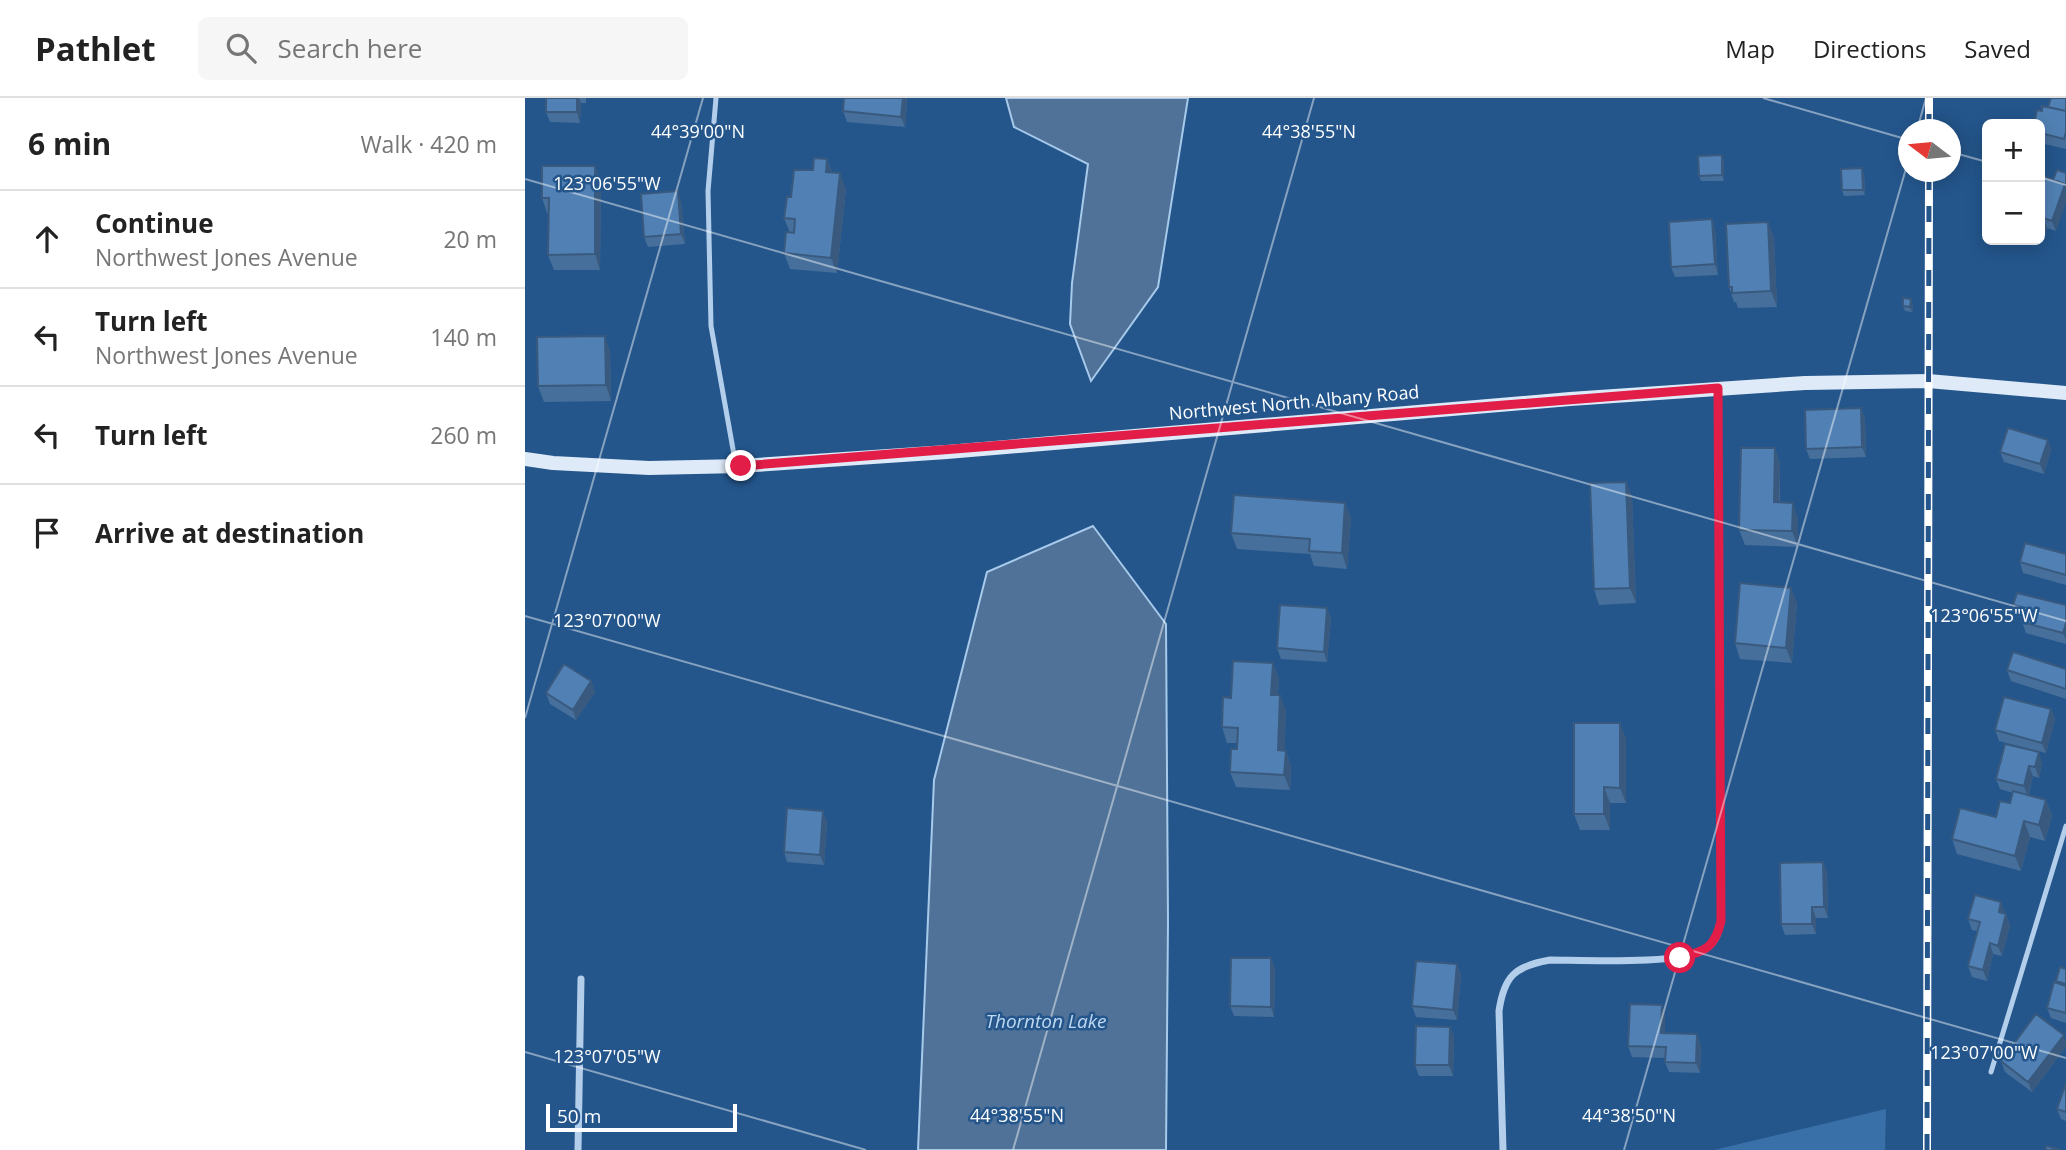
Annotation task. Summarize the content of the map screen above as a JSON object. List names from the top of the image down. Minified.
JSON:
{"streets":{"main road":["Northwest North Albany Road"]},"water":["Thornton Lake"],"scale_bar":"50 m","north":"left","page":{"header":"Pathlet","search":"Search here","nav":["Map","Directions","Saved"],"heading":["6 min","Walk · 420 m"],"map_buttons":["+","−"],"list":[["Continue","Northwest Jones Avenue","20 m"],["Turn left","Northwest Jones Avenue","140 m"],["Turn left","260 m"],"Arrive at destination"],"scale":"50 m"},"coordinates":["44°39'00\"N","44°38'55\"N","123°06'55\"W","123°07'00\"W","123°07'05\"W","44°38'50\"N"]}
